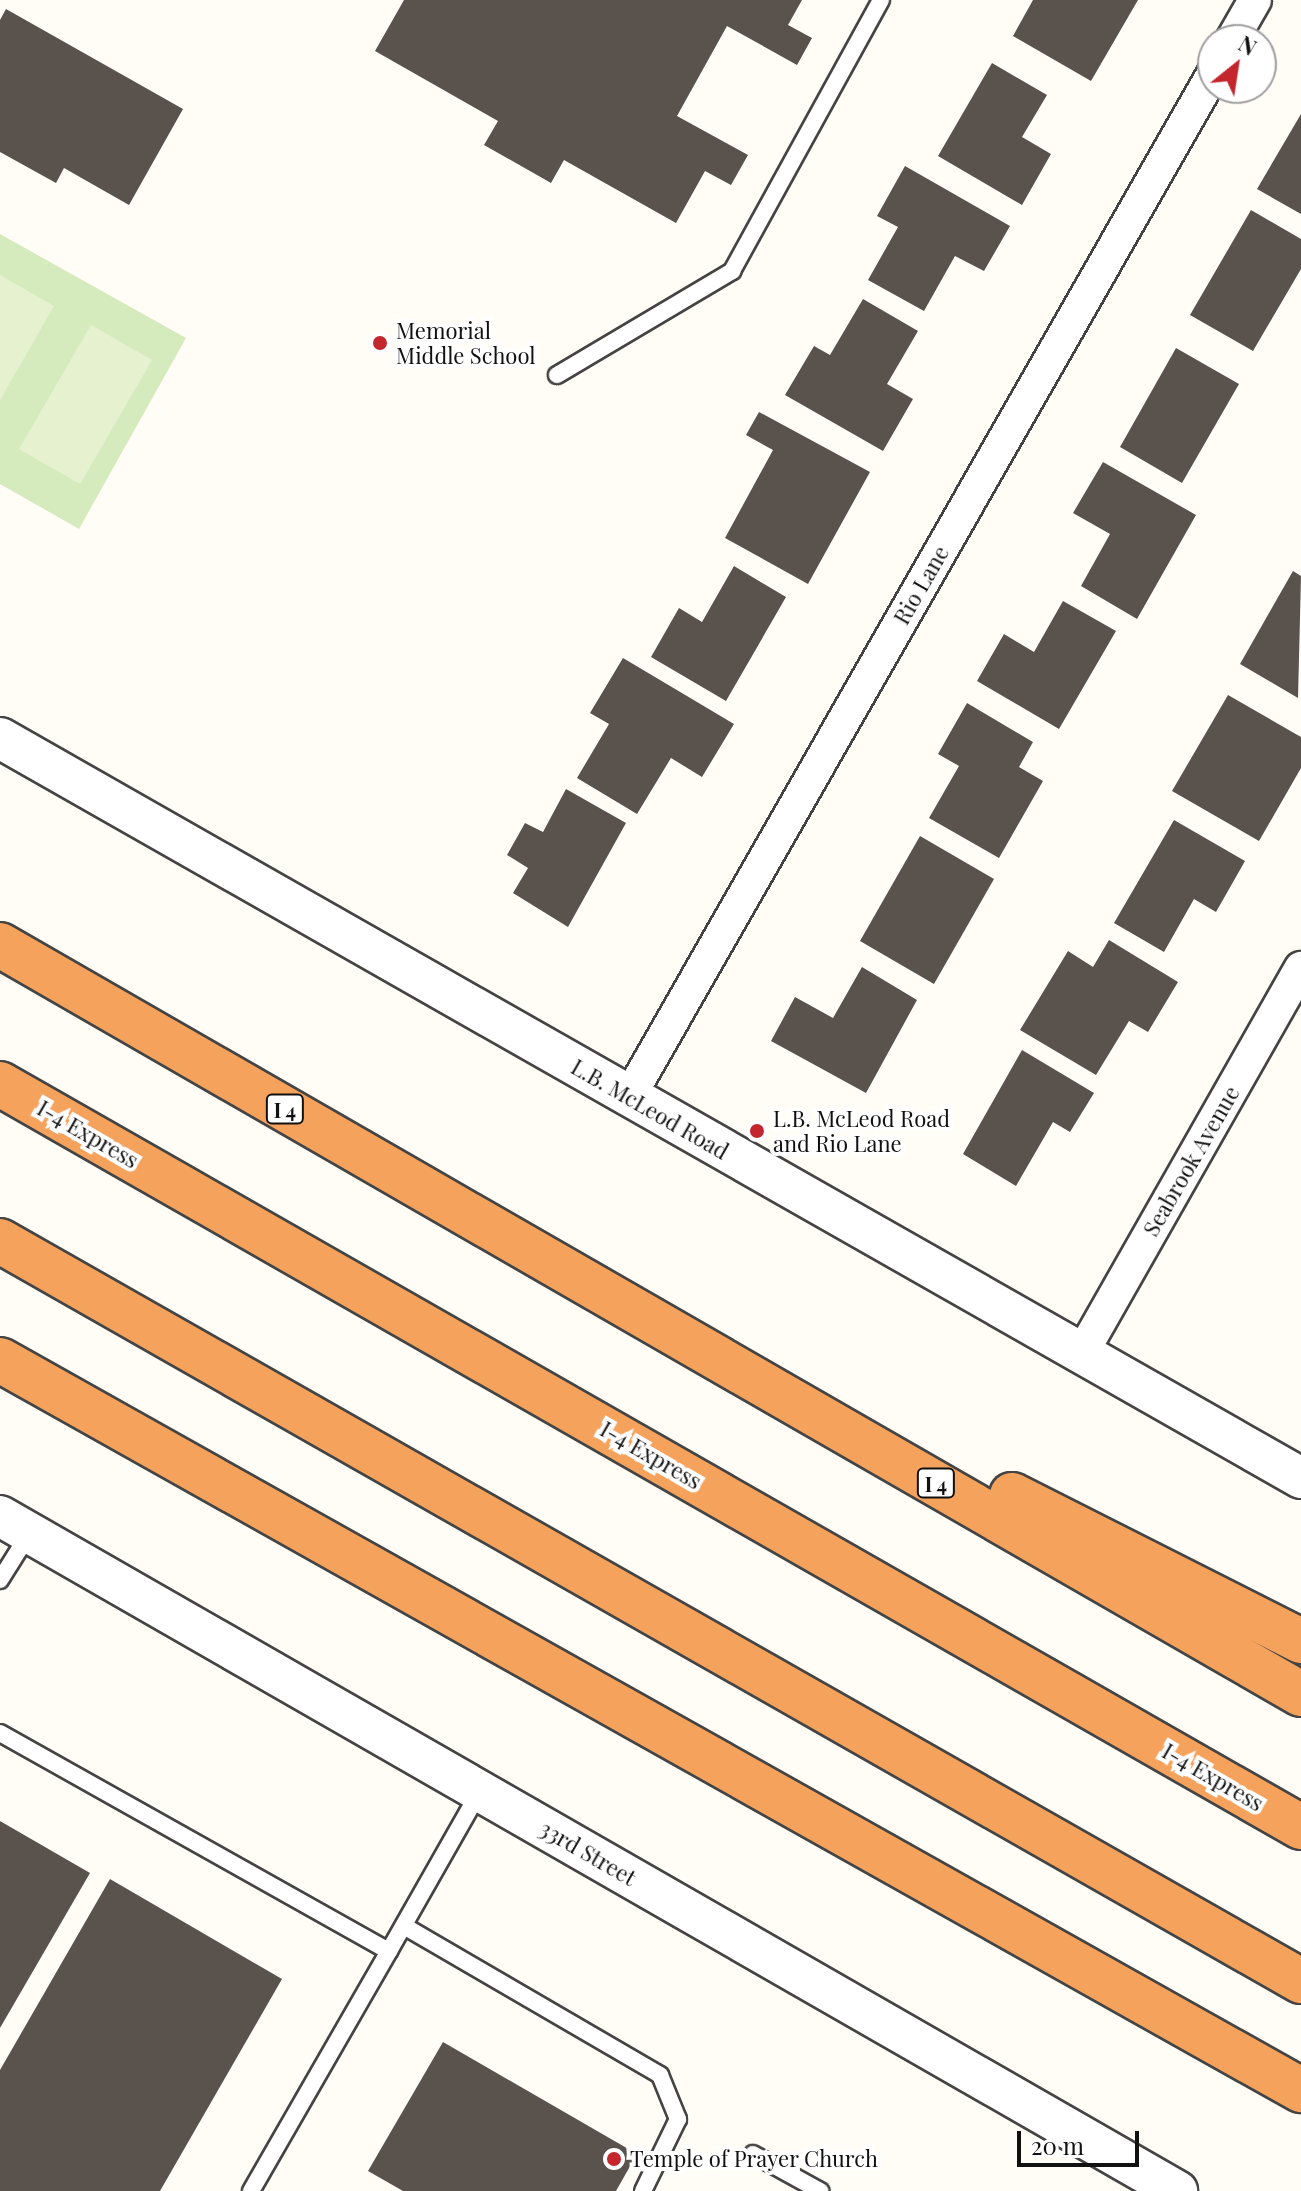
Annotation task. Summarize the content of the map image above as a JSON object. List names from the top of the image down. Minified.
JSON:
{"streets":{"highway":["I 4","I-4 Express"],"street":["Rio Lane","L.B. McLeod Road","Seabrook Avenue","33rd Street"]},"crossings":[["Rio Lane","L.B. McLeod Road"],["L.B. McLeod Road","Seabrook Avenue"]],"places":["Memorial Middle School","L.B. McLeod Road and Rio Lane","Temple of Prayer Church"],"scale_bar":"20 m","north":"top right"}
